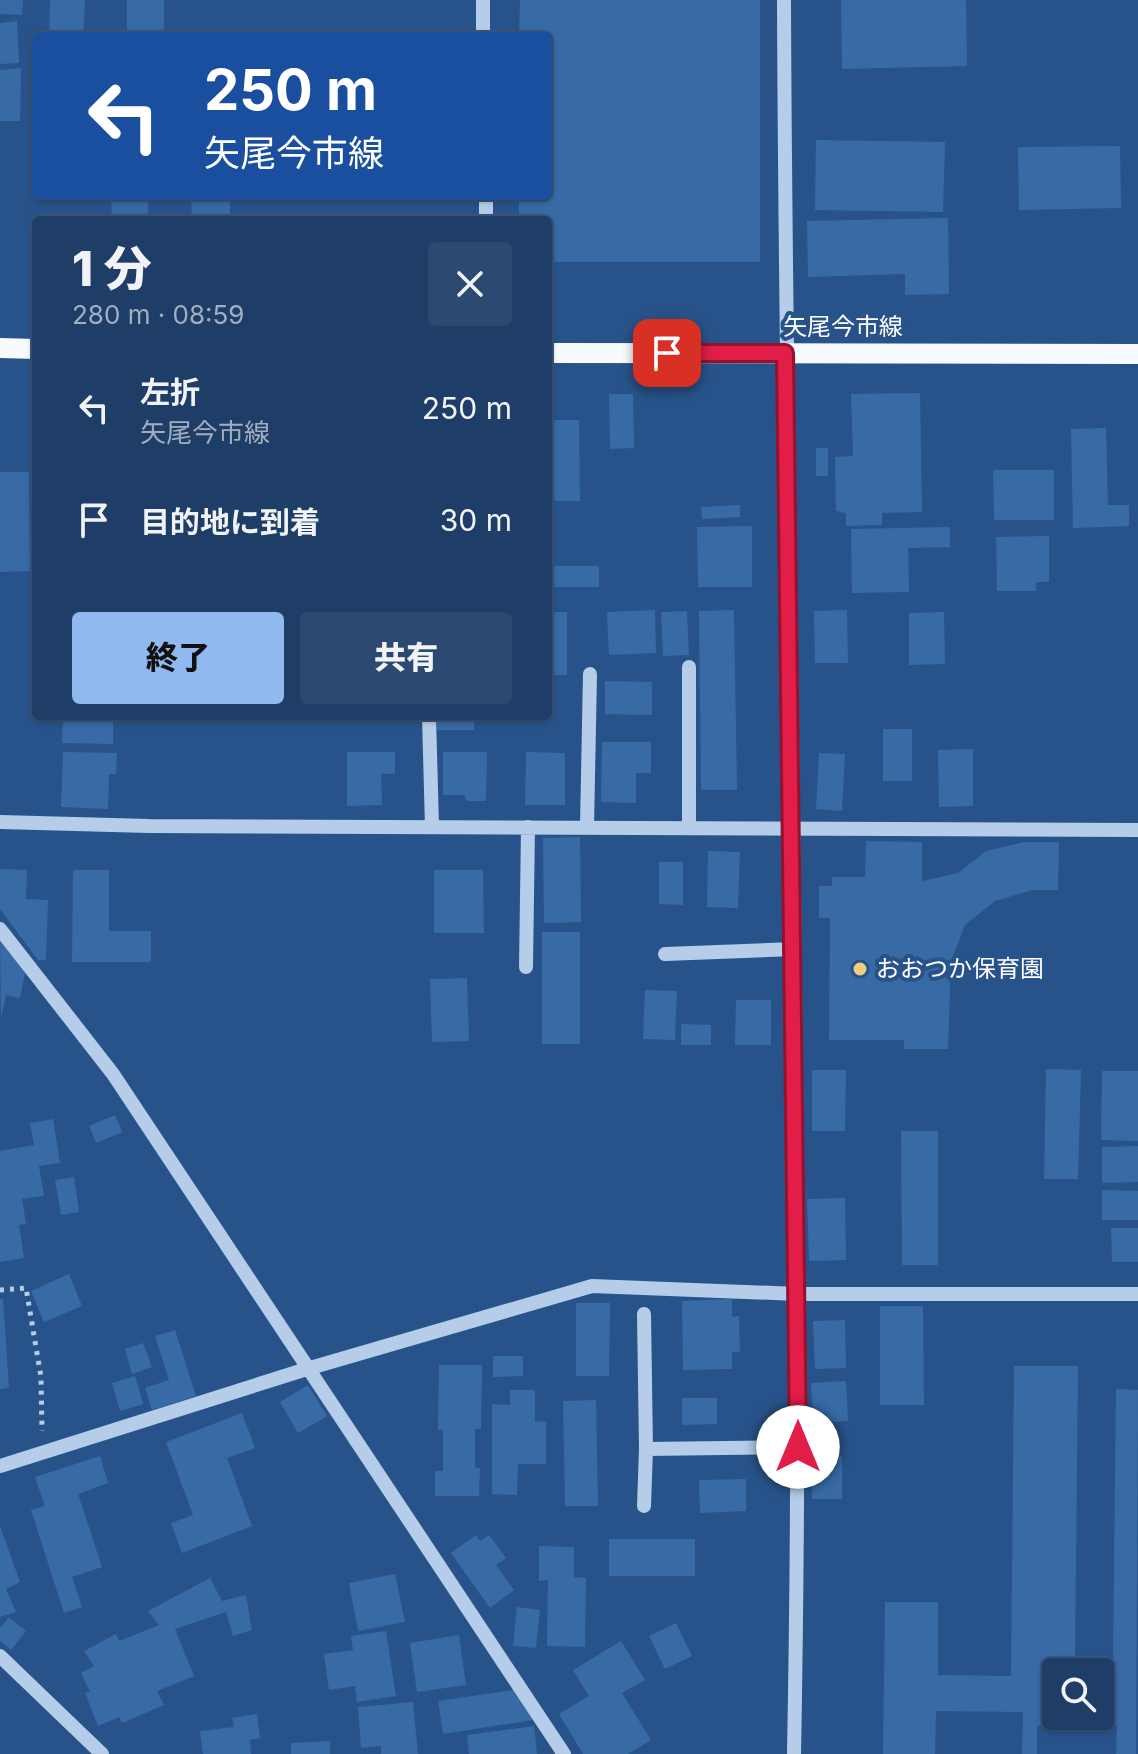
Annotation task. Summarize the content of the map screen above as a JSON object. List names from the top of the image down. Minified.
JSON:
{"streets":{"main road":["矢尾今市線"]},"places":["おおつか保育園"],"page":{"turn":["250 m","矢尾今市線"],"heading":["1 分","280 m · 08:59"],"list":[{"name":"左折","note":"矢尾今市線","value":"250 m"},{"name":"目的地に到着","value":"30 m"}],"buttons":["終了","共有"]}}
